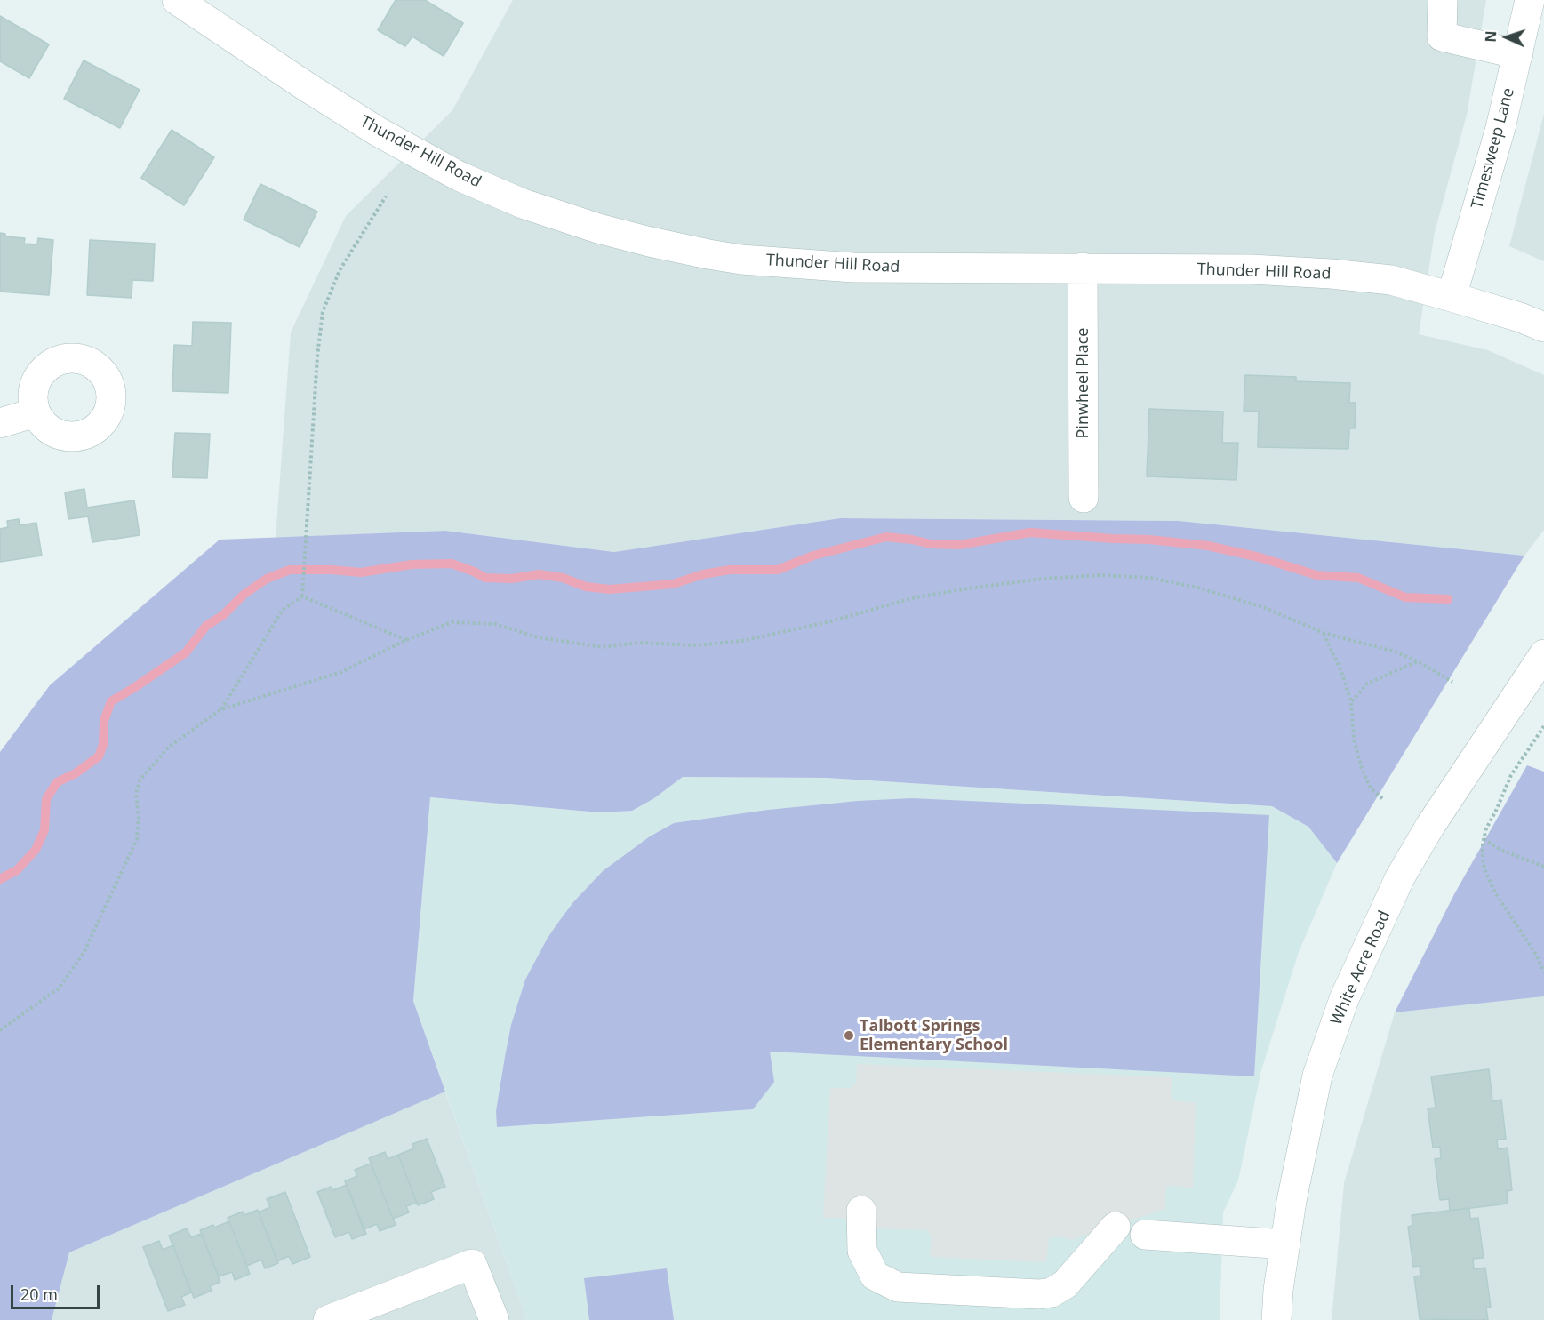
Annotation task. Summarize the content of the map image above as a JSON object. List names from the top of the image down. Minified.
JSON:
{"streets":{"street":["Timesweep Lane","Thunder Hill Road","Pinwheel Place","White Acre Road"]},"crossings":[["Timesweep Lane","Thunder Hill Road"],["Thunder Hill Road","Pinwheel Place"]],"places":["Talbott Springs Elementary School"],"scale_bar":"20 m","north":"left"}
